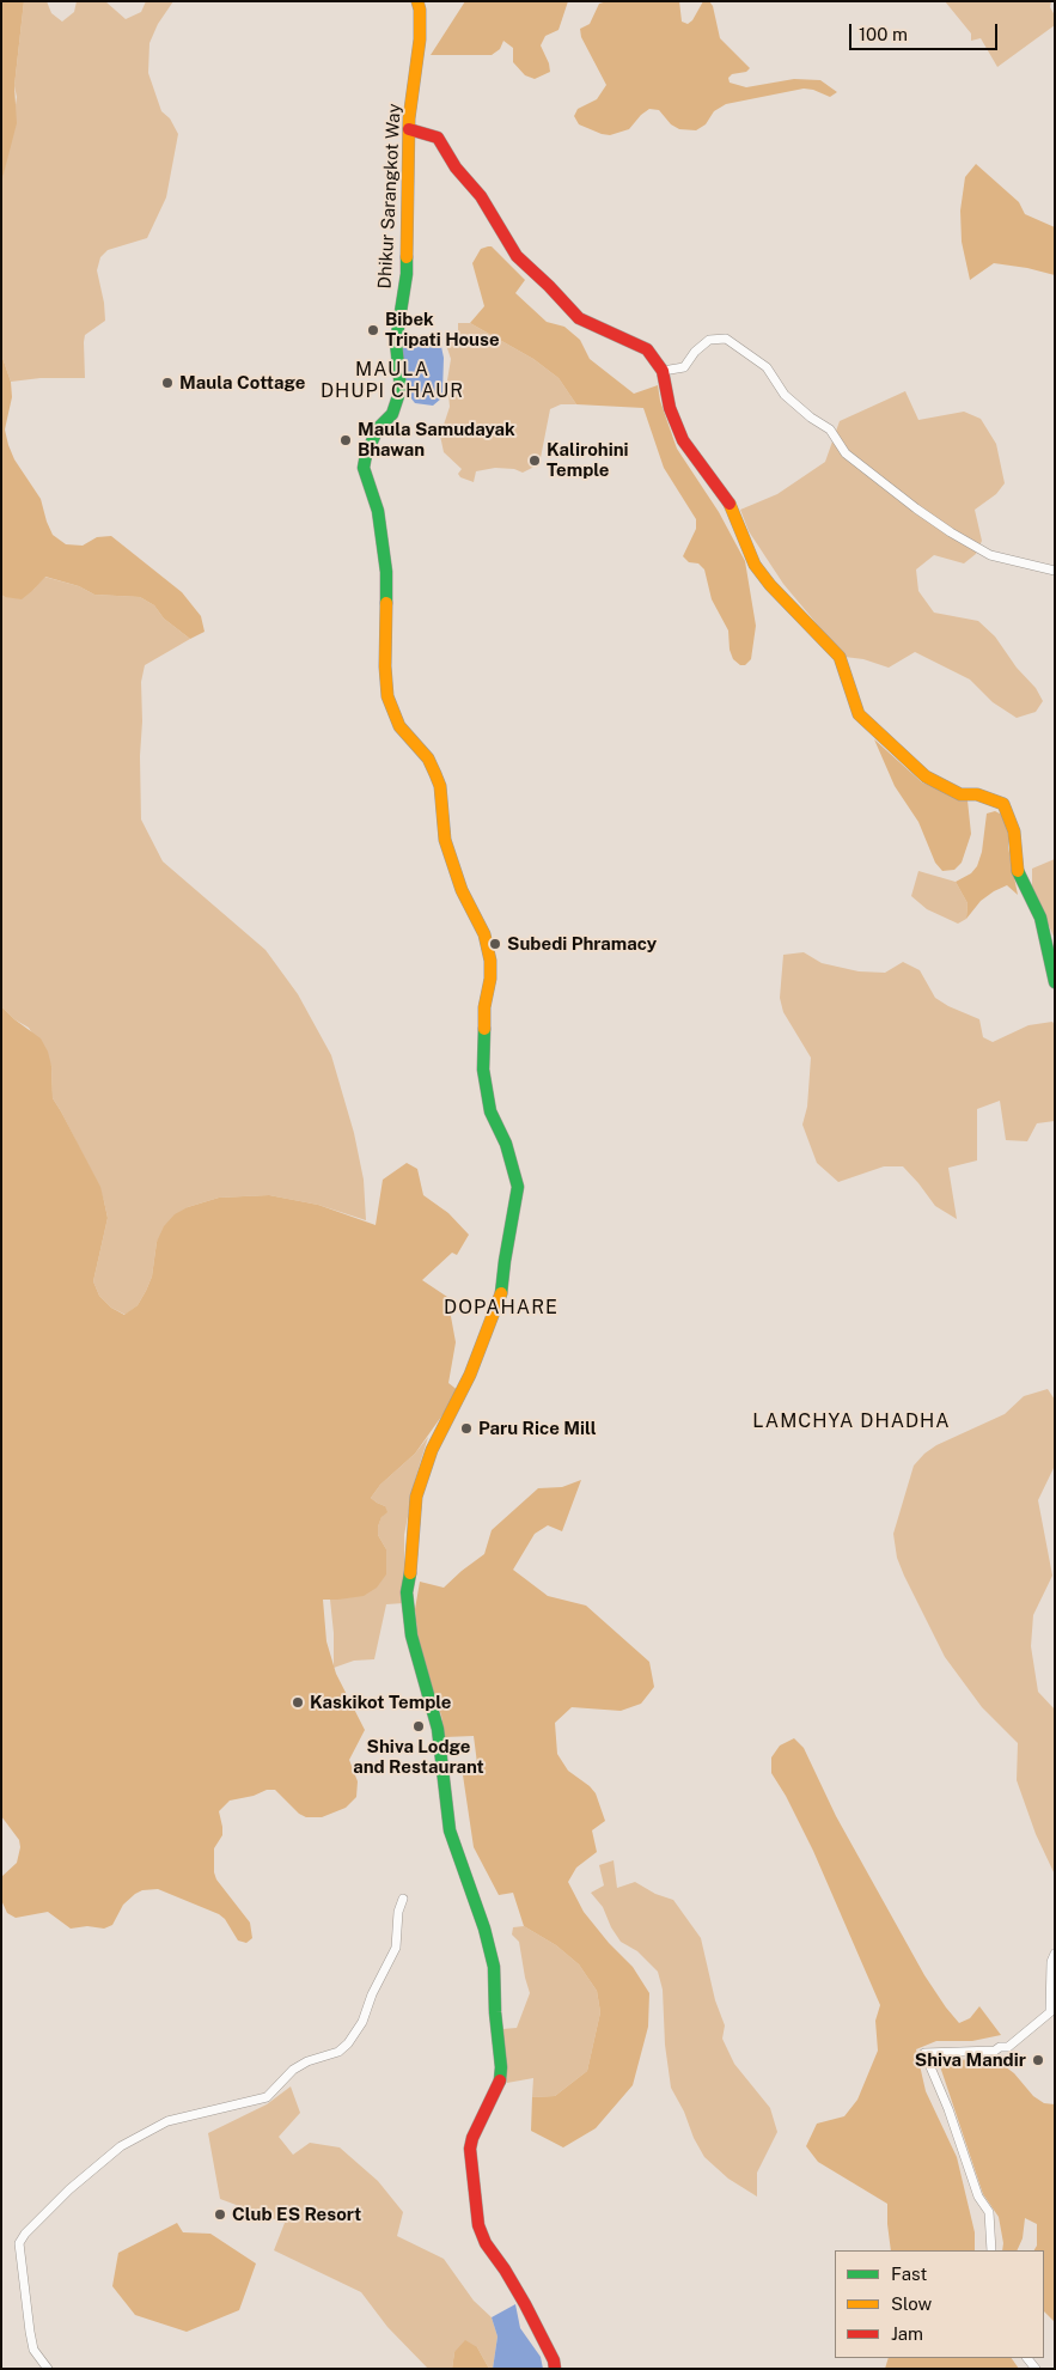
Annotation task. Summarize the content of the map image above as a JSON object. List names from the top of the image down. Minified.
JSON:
{"streets":{"street":["Dhikur Sarangkot Way"]},"districts":["MAULA DHUPI CHAUR","DOPAHARE","LAMCHYA DHADHA"],"places":["Bibek Tripati House","Maula Cottage","Maula Samudayak Bhawan","Kalirohini Temple","Subedi Phramacy","Paru Rice Mill","Kaskikot Temple","Shiva Lodge and Restaurant","Shiva Mandir","Club ES Resort"],"legend":["Fast","Slow","Jam"],"scale_bar":"100 m"}
